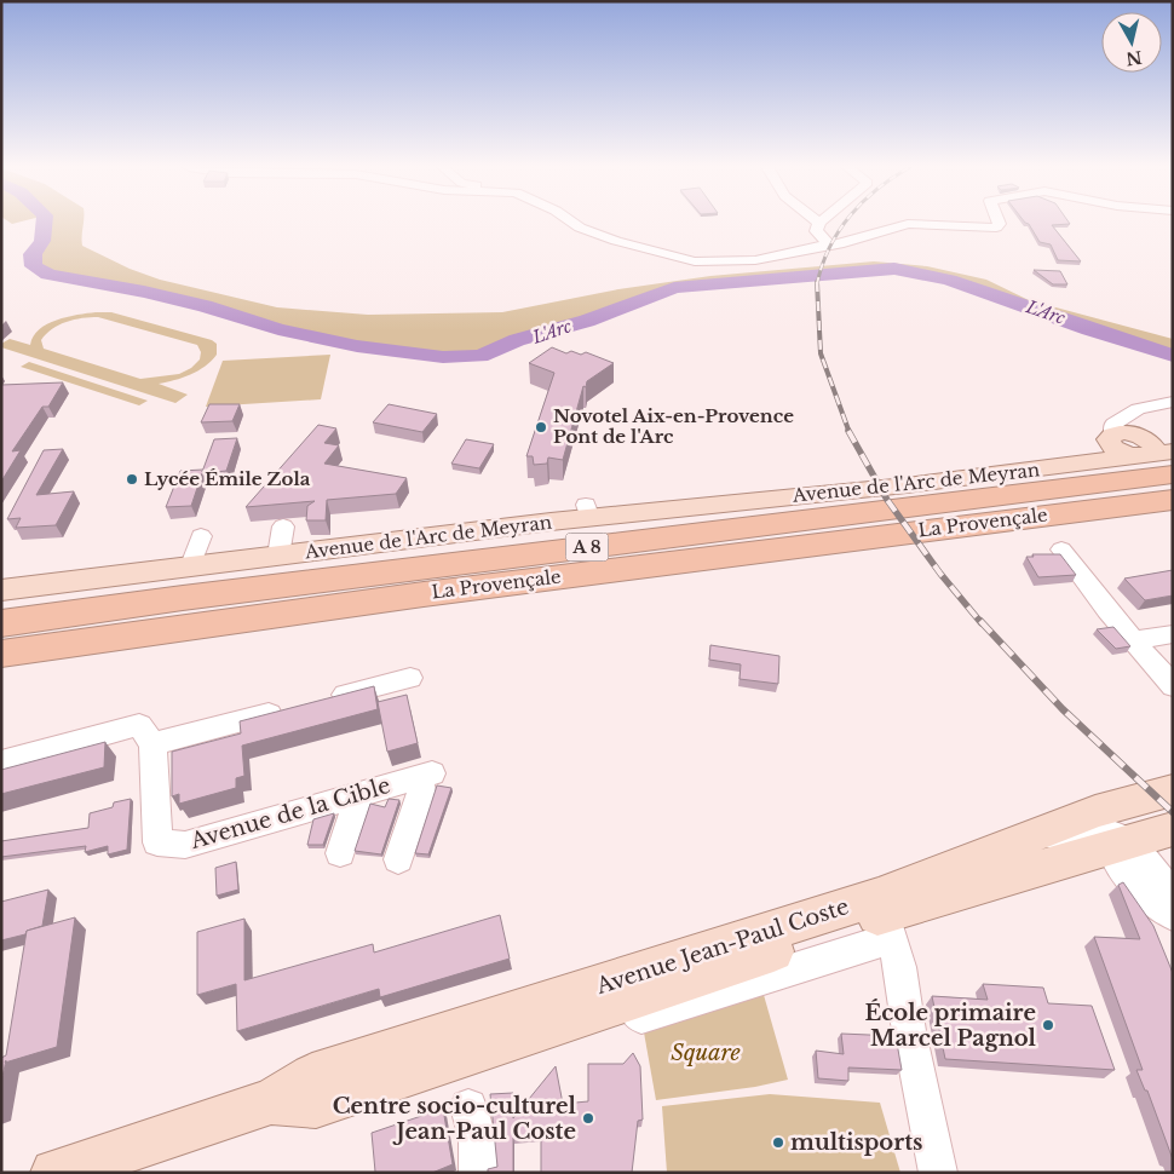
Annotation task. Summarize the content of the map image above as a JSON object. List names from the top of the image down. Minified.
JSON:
{"streets":{"highway":["La Provençale","A 8"],"main road":["Avenue de l'Arc de Meyran","Avenue Jean-Paul Coste"],"street":["Avenue de la Cible"]},"crossings":[["Avenue de l'Arc de Meyran","La Provençale"]],"water":["L'Arc"],"parks":["Square"],"places":["Novotel Aix-en-Provence Pont de l'Arc","Lycée Émile Zola","École primaire Marcel Pagnol","Centre socio-culturel Jean-Paul Coste","multisports"],"north":"bottom"}
